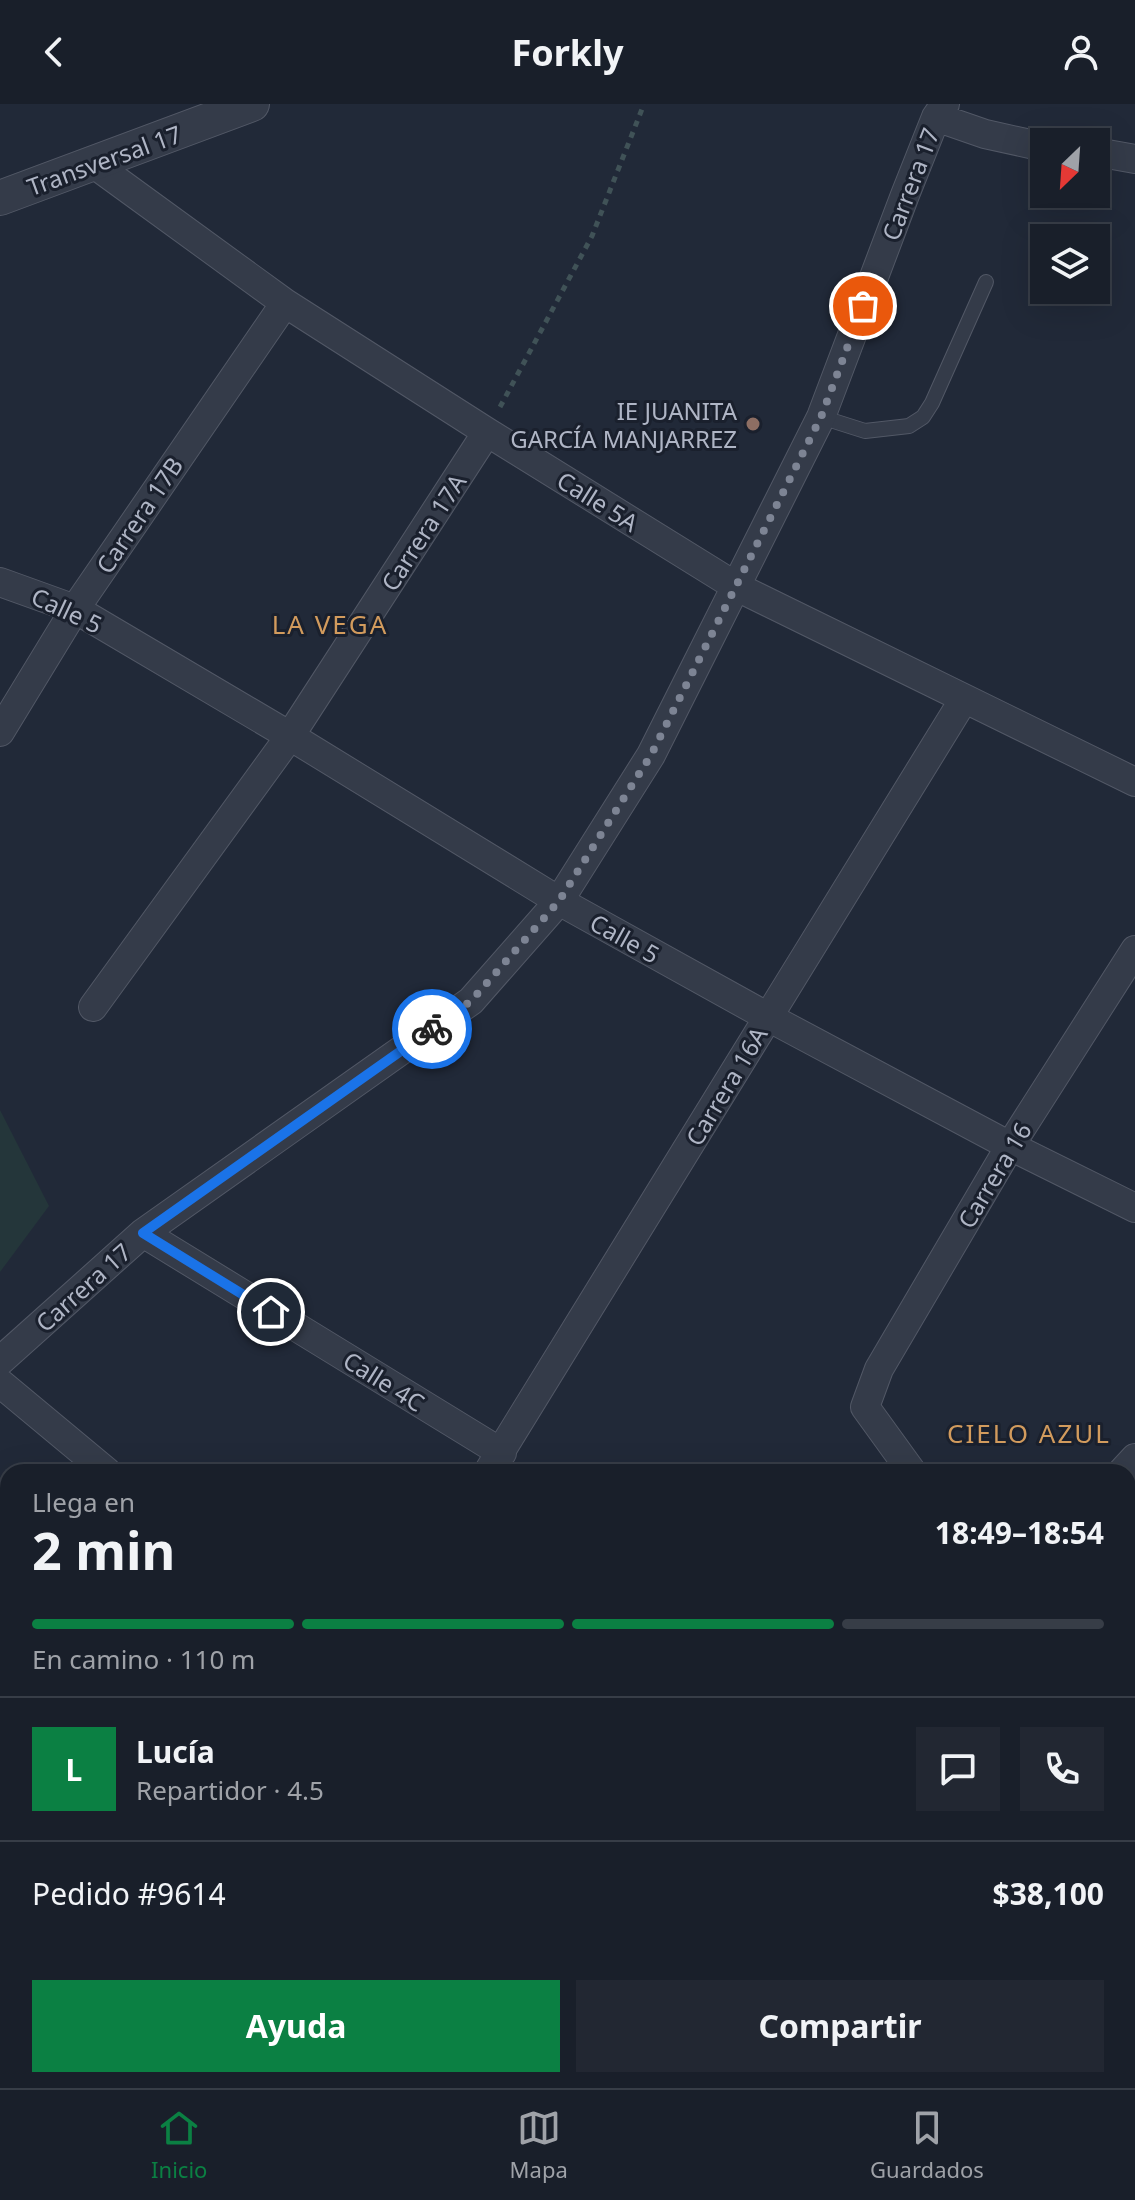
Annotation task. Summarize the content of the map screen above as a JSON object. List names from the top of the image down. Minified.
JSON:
{"streets":{"street":["Transversal 17","Carrera 17","Calle 5A","Carrera 17B","Carrera 17A","Calle 5","Carrera 16A","Carrera 16","Calle 4C"]},"crossings":[["Transversal 17","Calle 5A"],["Carrera 17","Calle 5A"],["Carrera 17","Calle 5"],["Carrera 17","Calle 4C"],["Calle 5A","Carrera 17B"],["Calle 5A","Carrera 17A"],["Calle 5A","Carrera 16A"],["Carrera 17B","Calle 5"],["Carrera 17A","Calle 5"],["Calle 5","Carrera 16A"],["Calle 5","Carrera 16"],["Carrera 16A","Calle 4C"]],"districts":["LA VEGA","CIELO AZUL"],"places":["IE JUANITA GARCÍA MANJARREZ"],"north":"bottom left","page":{"header":"Forkly","heading":["2 min","Llega en","18:49–18:54"],"panel":["Lucía","Repartidor · 4.5","Pedido #9614","$38,100"],"bar":"En camino · 110 m","round":"L","buttons":["Ayuda","Compartir"],"tabs":["Inicio","Mapa","Guardados"]}}
